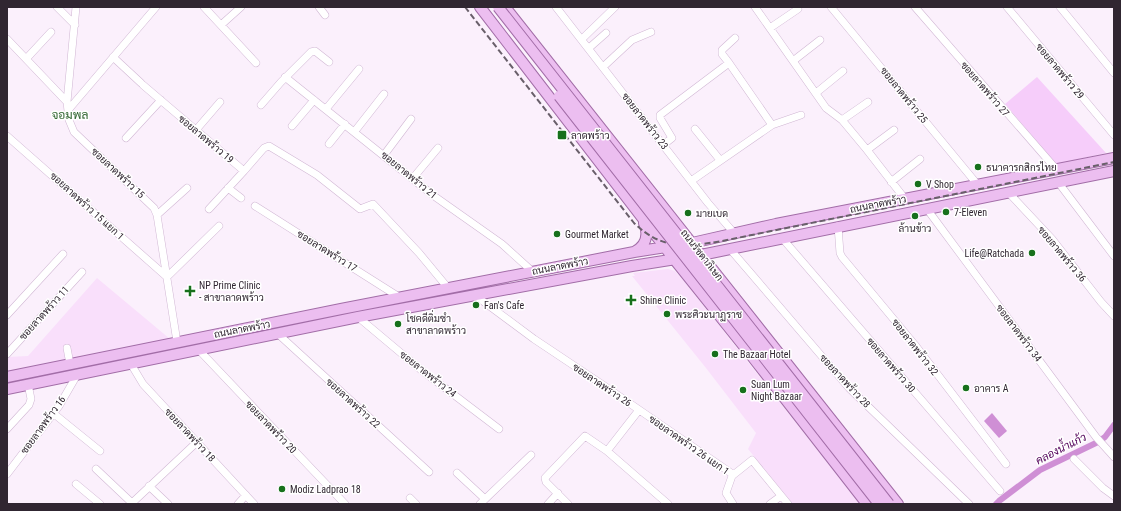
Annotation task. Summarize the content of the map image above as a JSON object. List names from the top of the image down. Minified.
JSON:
{"streets":{"main road":["ถนนลาดพร้าว","ถนนรัชดาภิเษก"],"street":["ซอยลาดพร้าว 29","ซอยลาดพร้าว 27","ซอยลาดพร้าว 25","ซอยลาดพร้าว 23","ซอยลาดพร้าว 19","ซอยลาดพร้าว 15","ซอยลาดพร้าว 21","ซอยลาดพร้าว 15 แยก 1","ซอยลาดพร้าว 17","ซอยลาดพร้าว 36","ซอยลาดพร้าว 11","ซอยลาดพร้าว 34","ซอยลาดพร้าว 32","ซอยลาดพร้าว 30","ซอยลาดพร้าว 24","ซอยลาดพร้าว 28","ซอยลาดพร้าว 26","ซอยลาดพร้าว 22","ซอยลาดพร้าว 16","ซอยลาดพร้าว 20","ซอยลาดพร้าว 18","ซอยลาดพร้าว 26 แยก 1"]},"crossings":[["ซอยลาดพร้าว 27","ถนนลาดพร้าว"],["ซอยลาดพร้าว 25","ถนนลาดพร้าว"],["ซอยลาดพร้าว 23","ถนนลาดพร้าว"],["ซอยลาดพร้าว 19","ถนนลาดพร้าว"],["ซอยลาดพร้าว 15","ถนนลาดพร้าว"],["ซอยลาดพร้าว 15","ซอยลาดพร้าว 15 แยก 1"],["ซอยลาดพร้าว 21","ถนนลาดพร้าว"],["ถนนลาดพร้าว","ซอยลาดพร้าว 17"],["ถนนลาดพร้าว","ซอยลาดพร้าว 36"],["ถนนลาดพร้าว","ถนนรัชดาภิเษก"],["ถนนลาดพร้าว","ซอยลาดพร้าว 34"],["ถนนลาดพร้าว","ซอยลาดพร้าว 32"],["ถนนลาดพร้าว","ซอยลาดพร้าว 30"],["ถนนลาดพร้าว","ซอยลาดพร้าว 24"],["ถนนลาดพร้าว","ซอยลาดพร้าว 28"],["ถนนลาดพร้าว","ซอยลาดพร้าว 26"],["ถนนลาดพร้าว","ซอยลาดพร้าว 22"],["ถนนลาดพร้าว","ซอยลาดพร้าว 16"],["ถนนลาดพร้าว","ซอยลาดพร้าว 20"],["ถนนลาดพร้าว","ซอยลาดพร้าว 18"],["ซอยลาดพร้าว 26","ซอยลาดพร้าว 26 แยก 1"]],"districts":["จอมพล"],"water":["คลองน้ำแก้ว"],"places":{"transit":["ลาดพร้าว"],"other":["ธนาคารกสิกรไทย","V Shop","7-Eleven","มายเบด","ล้านข้าว","Gourmet Market","Life@Ratchada","Fan's Cafe","พระศิวะนาฏราช","โชคดีติ่มซำ สาขาลาดพร้าว","The Bazaar Hotel","อาคาร A","Suan Lum Night Bazaar","Modiz Ladprao 18"],"health":["NP Prime Clinic - สาขาลาดพร้าว","Shine Clinic"]}}
